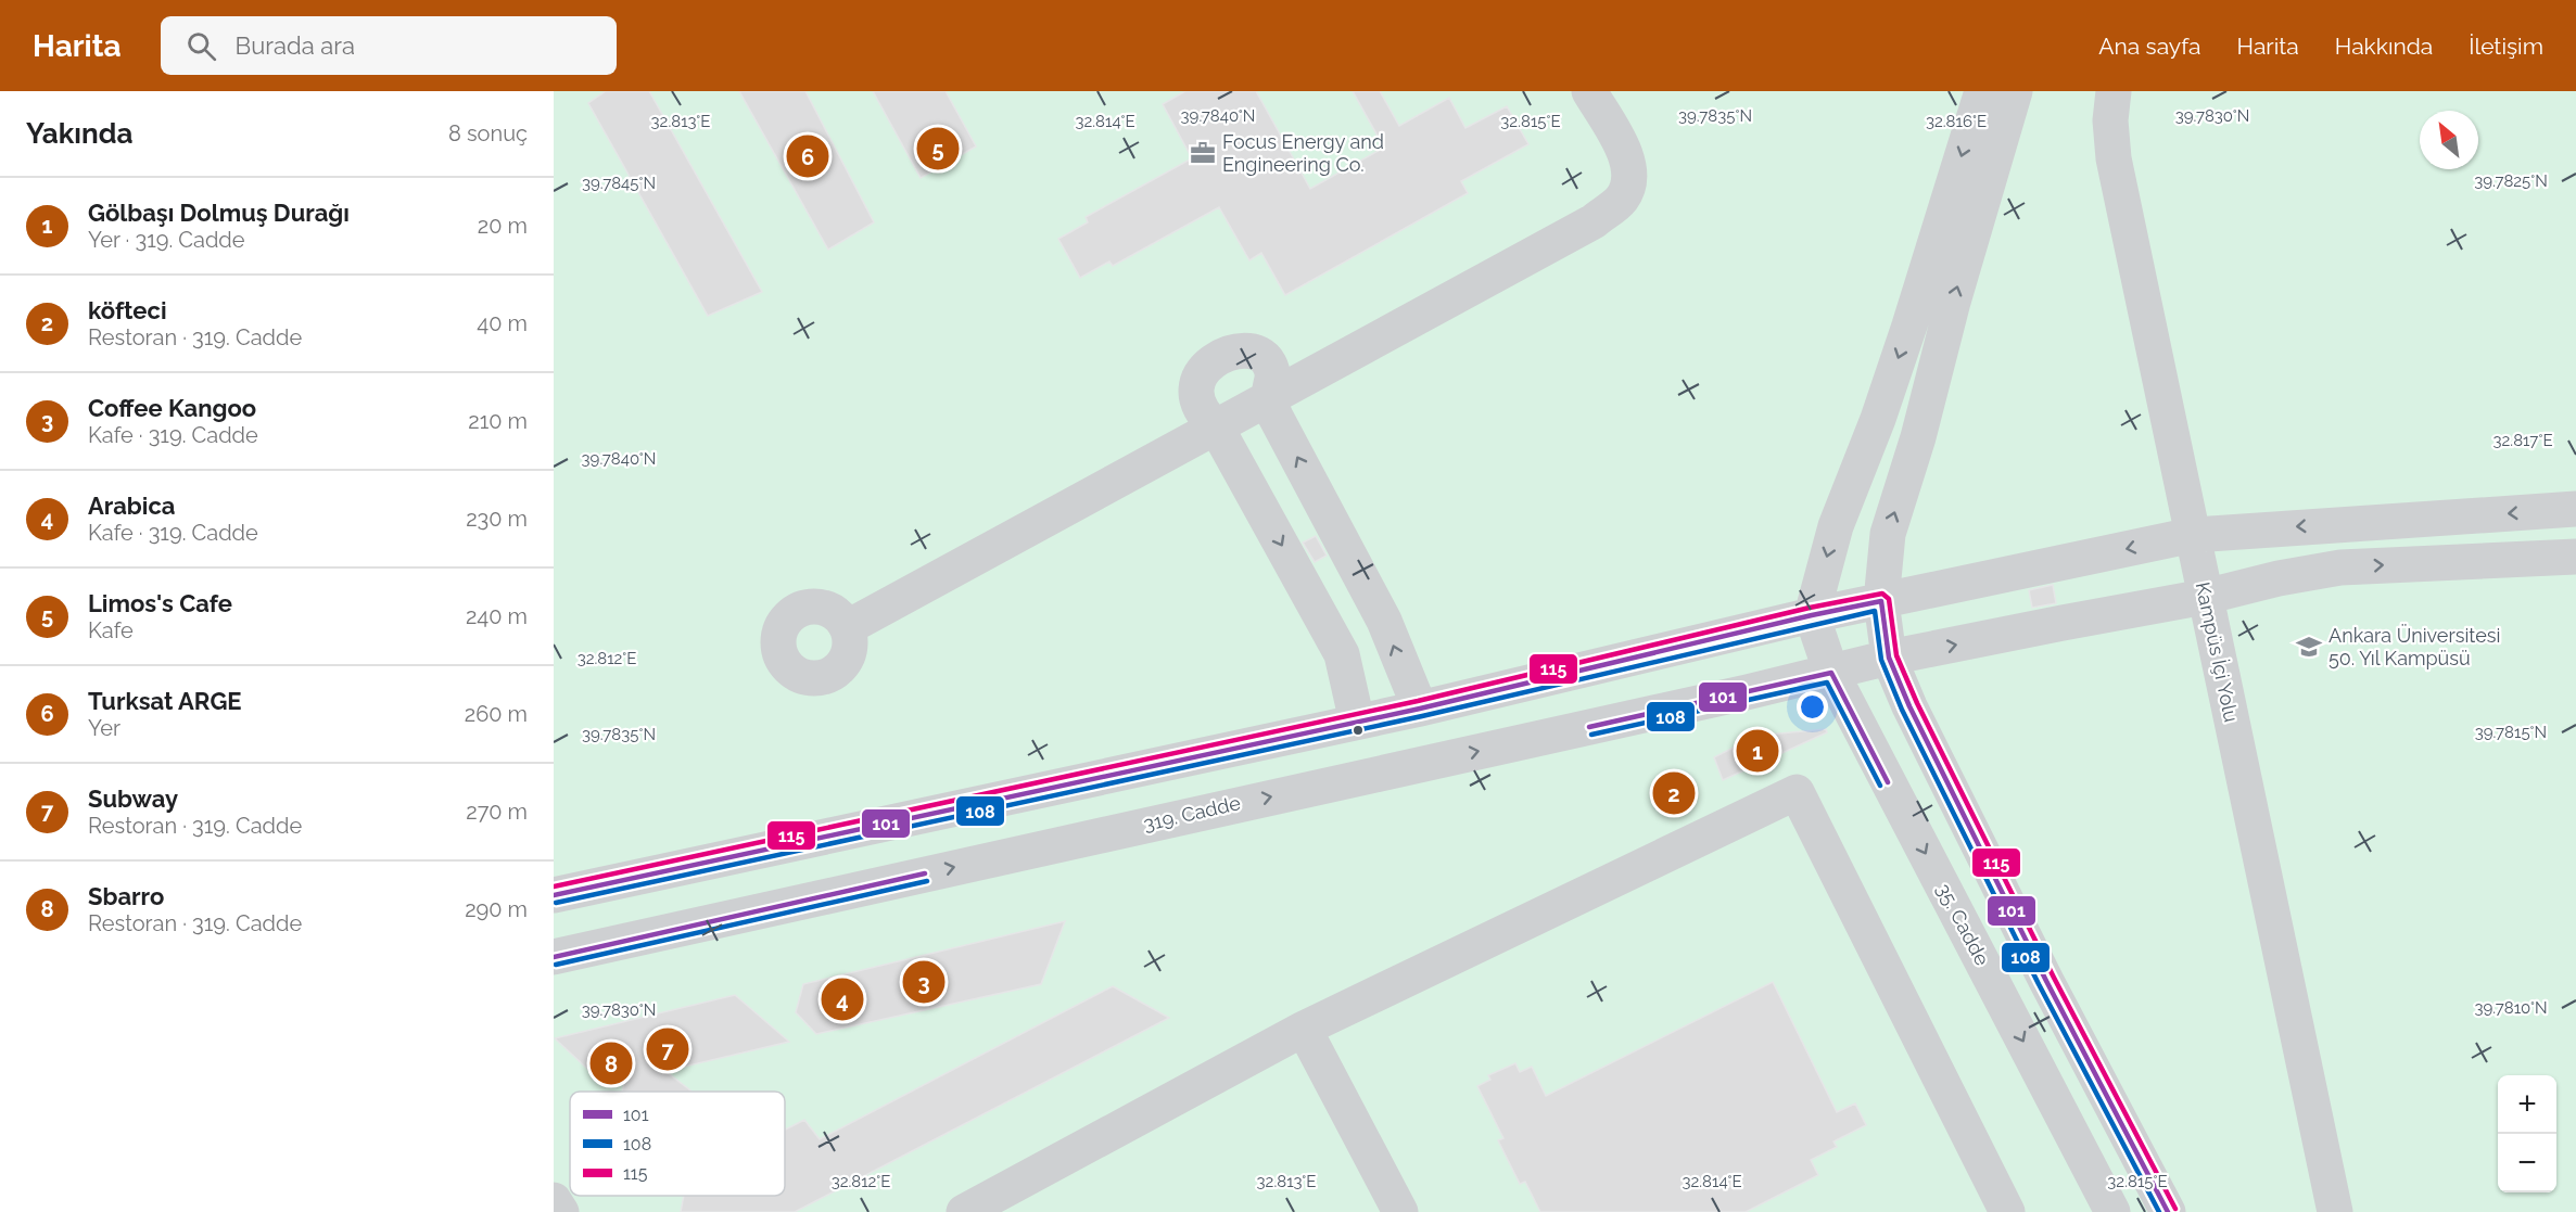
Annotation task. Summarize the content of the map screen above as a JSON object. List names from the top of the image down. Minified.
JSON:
{"streets":{"street":["Kampüs İçi Yolu","319. Cadde","35. Cadde"]},"crossings":[["Kampüs İçi Yolu","319. Cadde"],["319. Cadde","35. Cadde"]],"places":{"office":["Focus Energy and Engineering Co."],"school or university":["Ankara Üniversitesi 50. Yıl Kampüsü"]},"lines":["transit line 115","transit line 101","transit line 108"],"legend":["101","108","115"],"north":"top left","page":{"header":"Harita","search":"Burada ara","nav":["Ana sayfa","Harita","Hakkında","İletişim"],"heading":["Yakında","8 sonuç"],"pins":["5","6","1","2","3","4","7","8"],"list":[{"mark":"1","name":"Gölbaşı Dolmuş Durağı","note":"Yer · 319. Cadde","value":"20 m"},{"mark":"2","name":"köfteci","note":"Restoran · 319. Cadde","value":"40 m"},{"mark":"3","name":"Coffee Kangoo","note":"Kafe · 319. Cadde","value":"210 m"},{"mark":"4","name":"Arabica","note":"Kafe · 319. Cadde","value":"230 m"},{"mark":"5","name":"Limos's Cafe","note":"Kafe","value":"240 m"},{"mark":"6","name":"Turksat ARGE","note":"Yer","value":"260 m"},{"mark":"7","name":"Subway","note":"Restoran · 319. Cadde","value":"270 m"},{"mark":"8","name":"Sbarro","note":"Restoran · 319. Cadde","value":"290 m"}],"map_buttons":["+","−"]},"coordinates":["39.7840°N","39.7835°N","39.7830°N","32.813°E","32.814°E","32.815°E","32.816°E","39.7825°N","39.7845°N","32.817°E","32.812°E","39.7815°N","39.7810°N"]}
